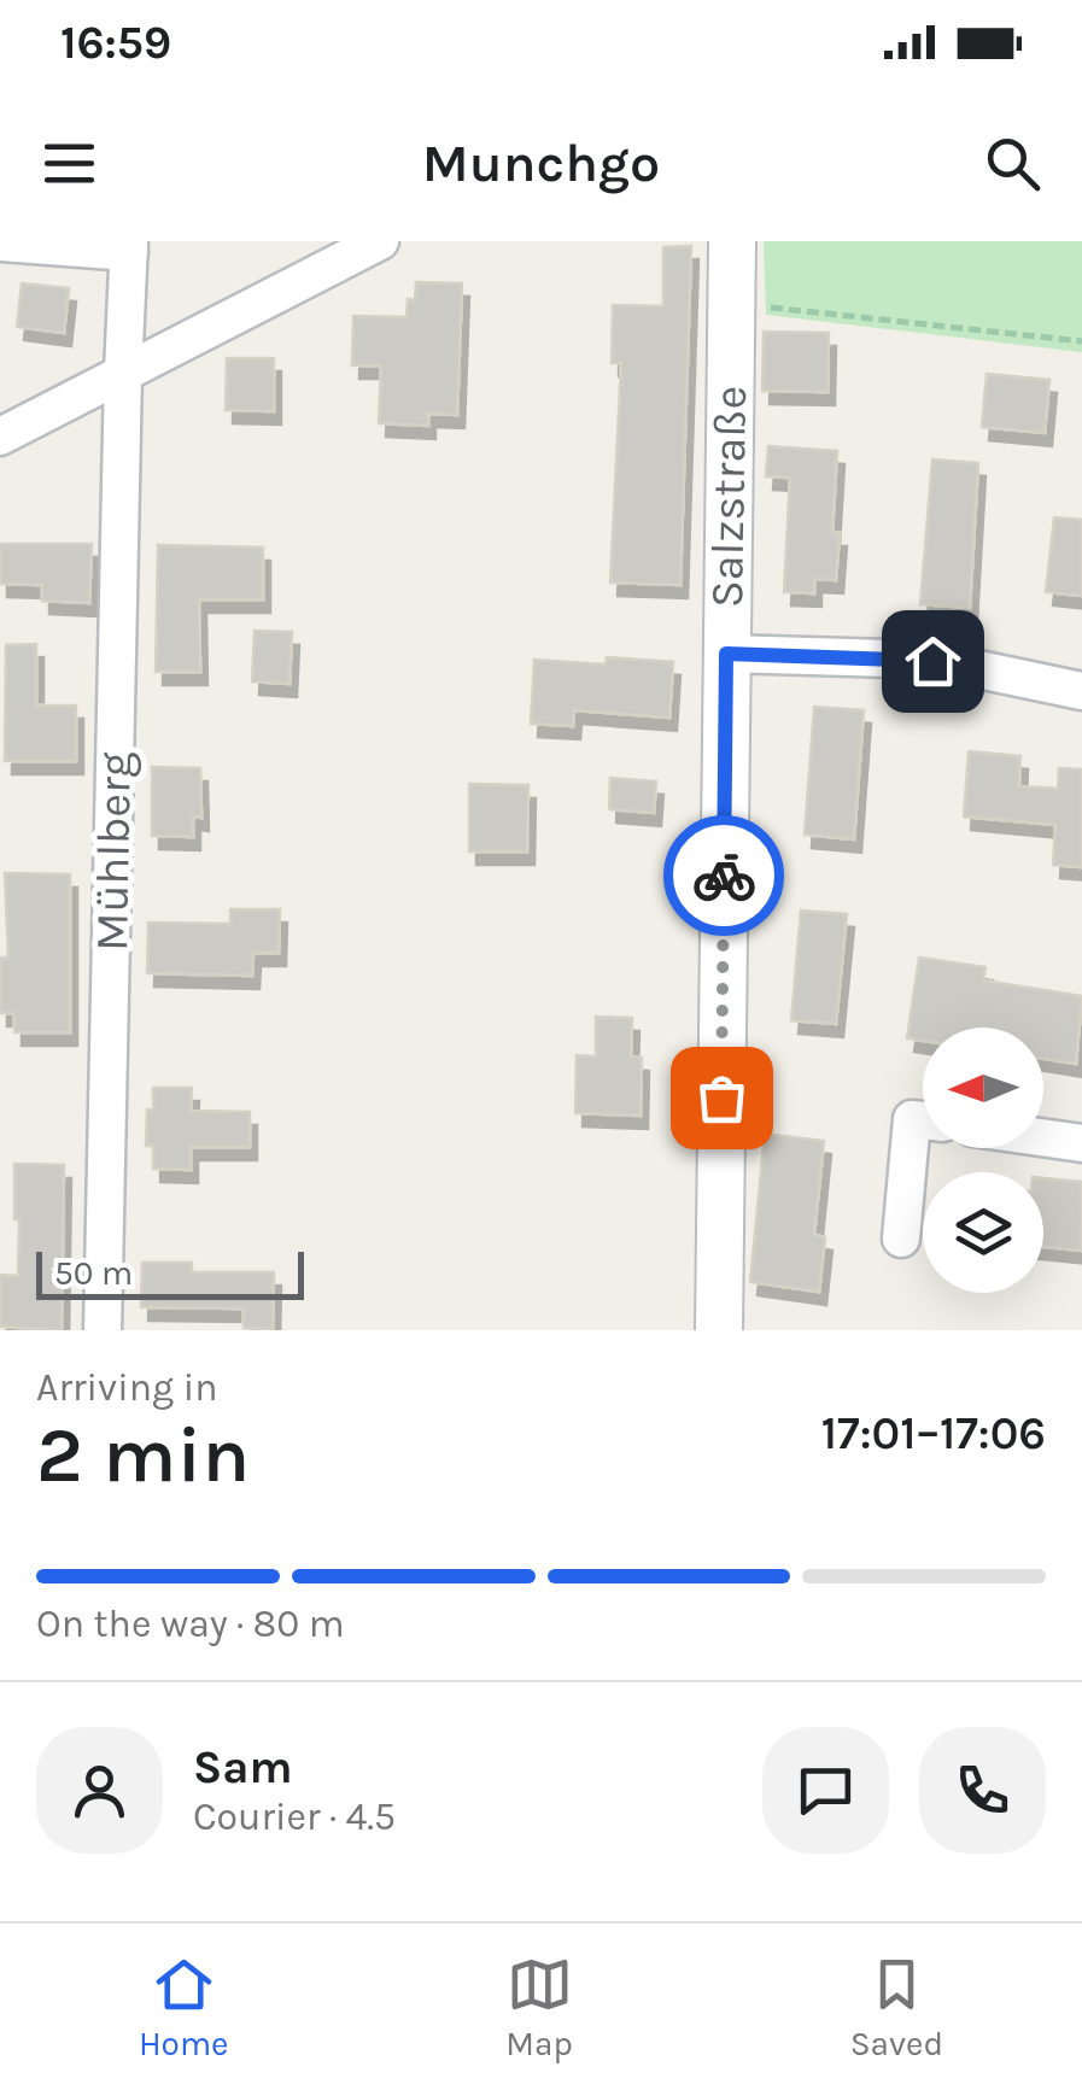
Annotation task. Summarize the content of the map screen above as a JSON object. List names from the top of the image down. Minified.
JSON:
{"streets":{"street":["Salzstraße","Mühlberg"]},"scale_bar":"50 m","north":"left","page":{"status":"16:59","header":"Munchgo","scale":"50 m","heading":["2 min","Arriving in","17:01–17:06"],"panel":["Sam","Courier · 4.5"],"bar":"On the way · 80 m","tabs":["Home","Map","Saved"]}}
